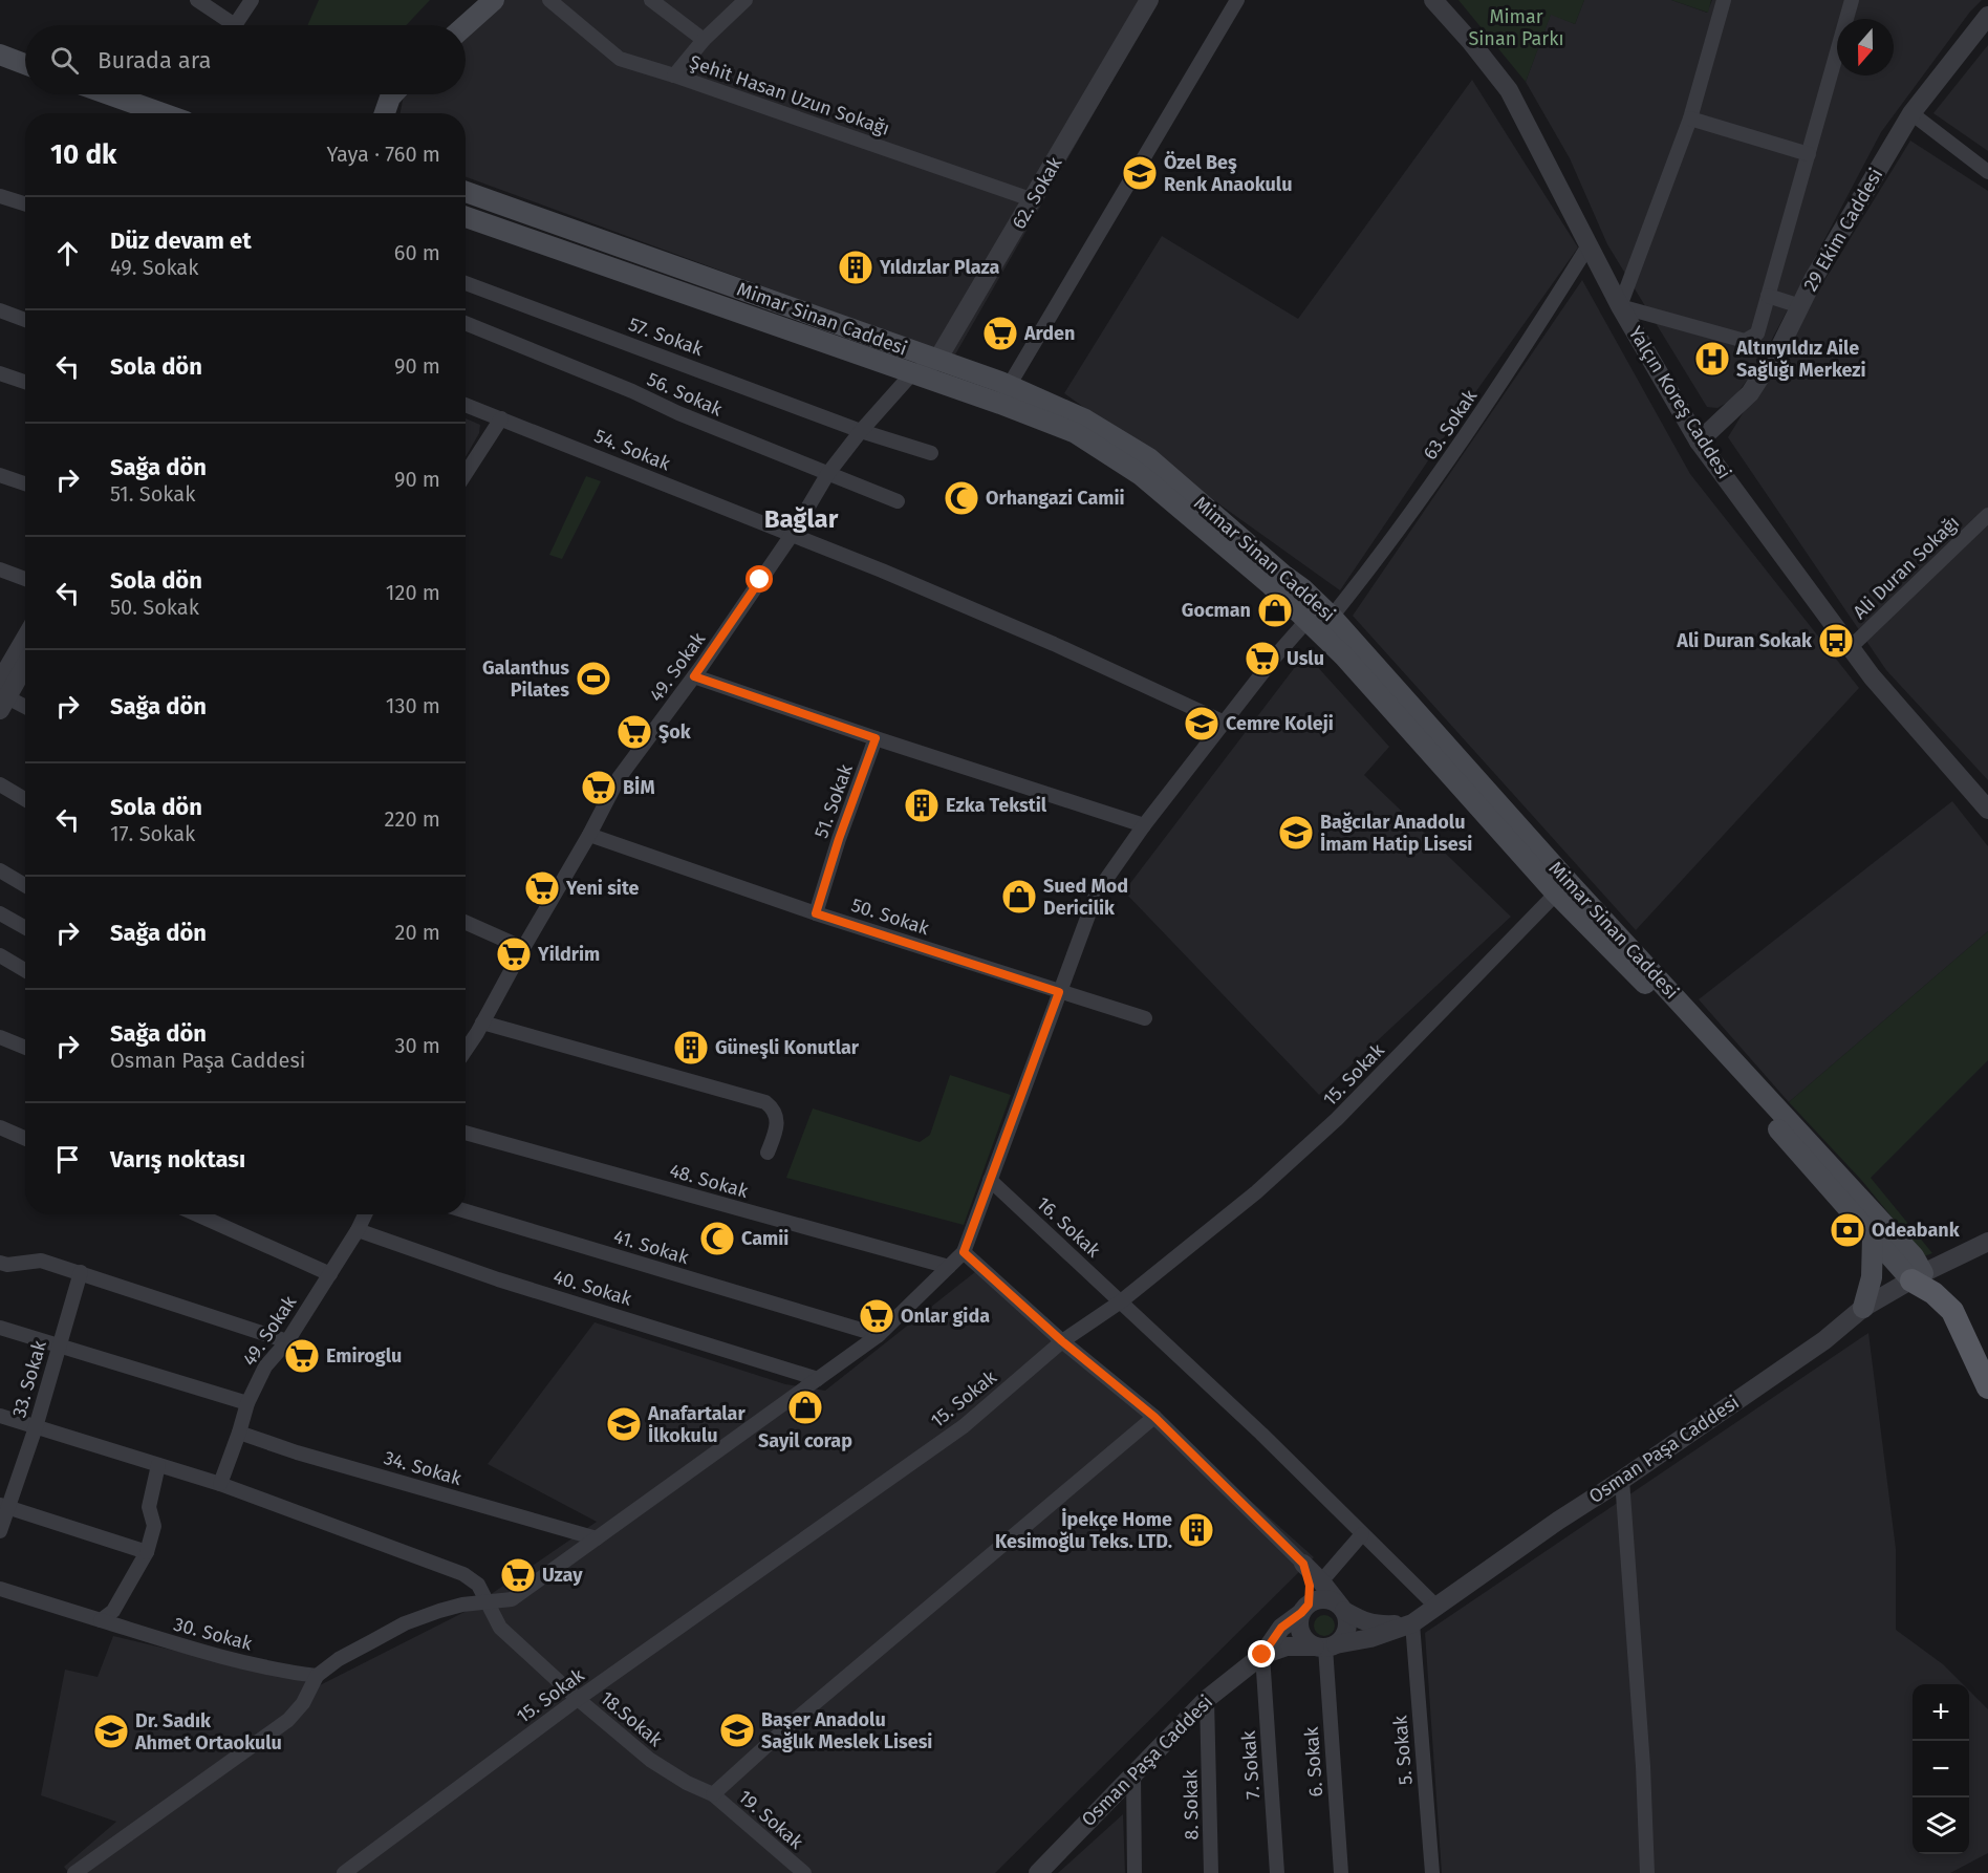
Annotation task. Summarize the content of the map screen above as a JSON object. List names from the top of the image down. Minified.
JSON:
{"streets":{"main road":["Mimar Sinan Caddesi"],"street":["Şehit Hasan Uzun Sokağı","62. Sokak","29 Ekim Caddesi","57. Sokak","56. Sokak","Yalçın Koreş Caddesi","63. Sokak","54. Sokak","Ali Duran Sokağı","49. Sokak","51. Sokak","50. Sokak","15. Sokak","48. Sokak","16. Sokak","41. Sokak","40. Sokak","33. Sokak","Osman Paşa Caddesi","34. Sokak","30. Sokak","18.Sokak","5. Sokak","6. Sokak","7. Sokak","8. Sokak","19. Sokak"]},"crossings":[["Şehit Hasan Uzun Sokağı","62. Sokak"],["62. Sokak","Mimar Sinan Caddesi"],["62. Sokak","49. Sokak"],["29 Ekim Caddesi","Yalçın Koreş Caddesi"],["Mimar Sinan Caddesi","63. Sokak"],["Mimar Sinan Caddesi","49. Sokak"],["Mimar Sinan Caddesi","15. Sokak"],["Mimar Sinan Caddesi","Osman Paşa Caddesi"],["57. Sokak","49. Sokak"],["56. Sokak","49. Sokak"],["Yalçın Koreş Caddesi","63. Sokak"],["Yalçın Koreş Caddesi","Ali Duran Sokağı"],["54. Sokak","49. Sokak"],["49. Sokak","50. Sokak"],["49. Sokak","40. Sokak"],["49. Sokak","34. Sokak"],["49. Sokak","18.Sokak"],["51. Sokak","50. Sokak"],["15. Sokak","16. Sokak"],["15. Sokak","18.Sokak"],["16. Sokak","Osman Paşa Caddesi"],["33. Sokak","18.Sokak"],["Osman Paşa Caddesi","5. Sokak"],["Osman Paşa Caddesi","6. Sokak"],["Osman Paşa Caddesi","7. Sokak"],["Osman Paşa Caddesi","8. Sokak"],["18.Sokak","19. Sokak"]],"districts":["Bağlar"],"parks":["Mimar Sinan Parkı"],"places":{"school or university":["Özel Beş Renk Anaokulu","Cemre Koleji","Bağcılar Anadolu İmam Hatip Lisesi","Anafartalar İlkokulu","Başer Anadolu Sağlık Meslek Lisesi","Dr. Sadık Ahmet Ortaokulu"],"building":["Yıldızlar Plaza","Ezka Tekstil","Güneşli Konutlar","İpekçe Home Kesimoğlu Teks. LTD."],"supermarket":["Arden","Uslu","Şok","BİM","Yeni site","Yildrim","Onlar gida","Emiroglu","Uzay"],"hospital":["Altınyıldız Aile Sağlığı Merkezi"],"mosque":["Orhangazi Camii","Camii"],"shop":["Gocman","Sued Mod Dericilik","Sayil corap"],"bus stop":["Ali Duran Sokak"],"sports":["Galanthus Pilates"],"bank":["Odeabank"]},"north":"bottom","page":{"search":"Burada ara","heading":["10 dk","Yaya · 760 m"],"list":[["Düz devam et","49. Sokak","60 m"],["Sola dön","90 m"],["Sağa dön","51. Sokak","90 m"],["Sola dön","50. Sokak","120 m"],["Sağa dön","130 m"],["Sola dön","17. Sokak","220 m"],["Sağa dön","20 m"],["Sağa dön","Osman Paşa Caddesi","30 m"],"Varış noktası"],"map_buttons":["+","−"]}}
